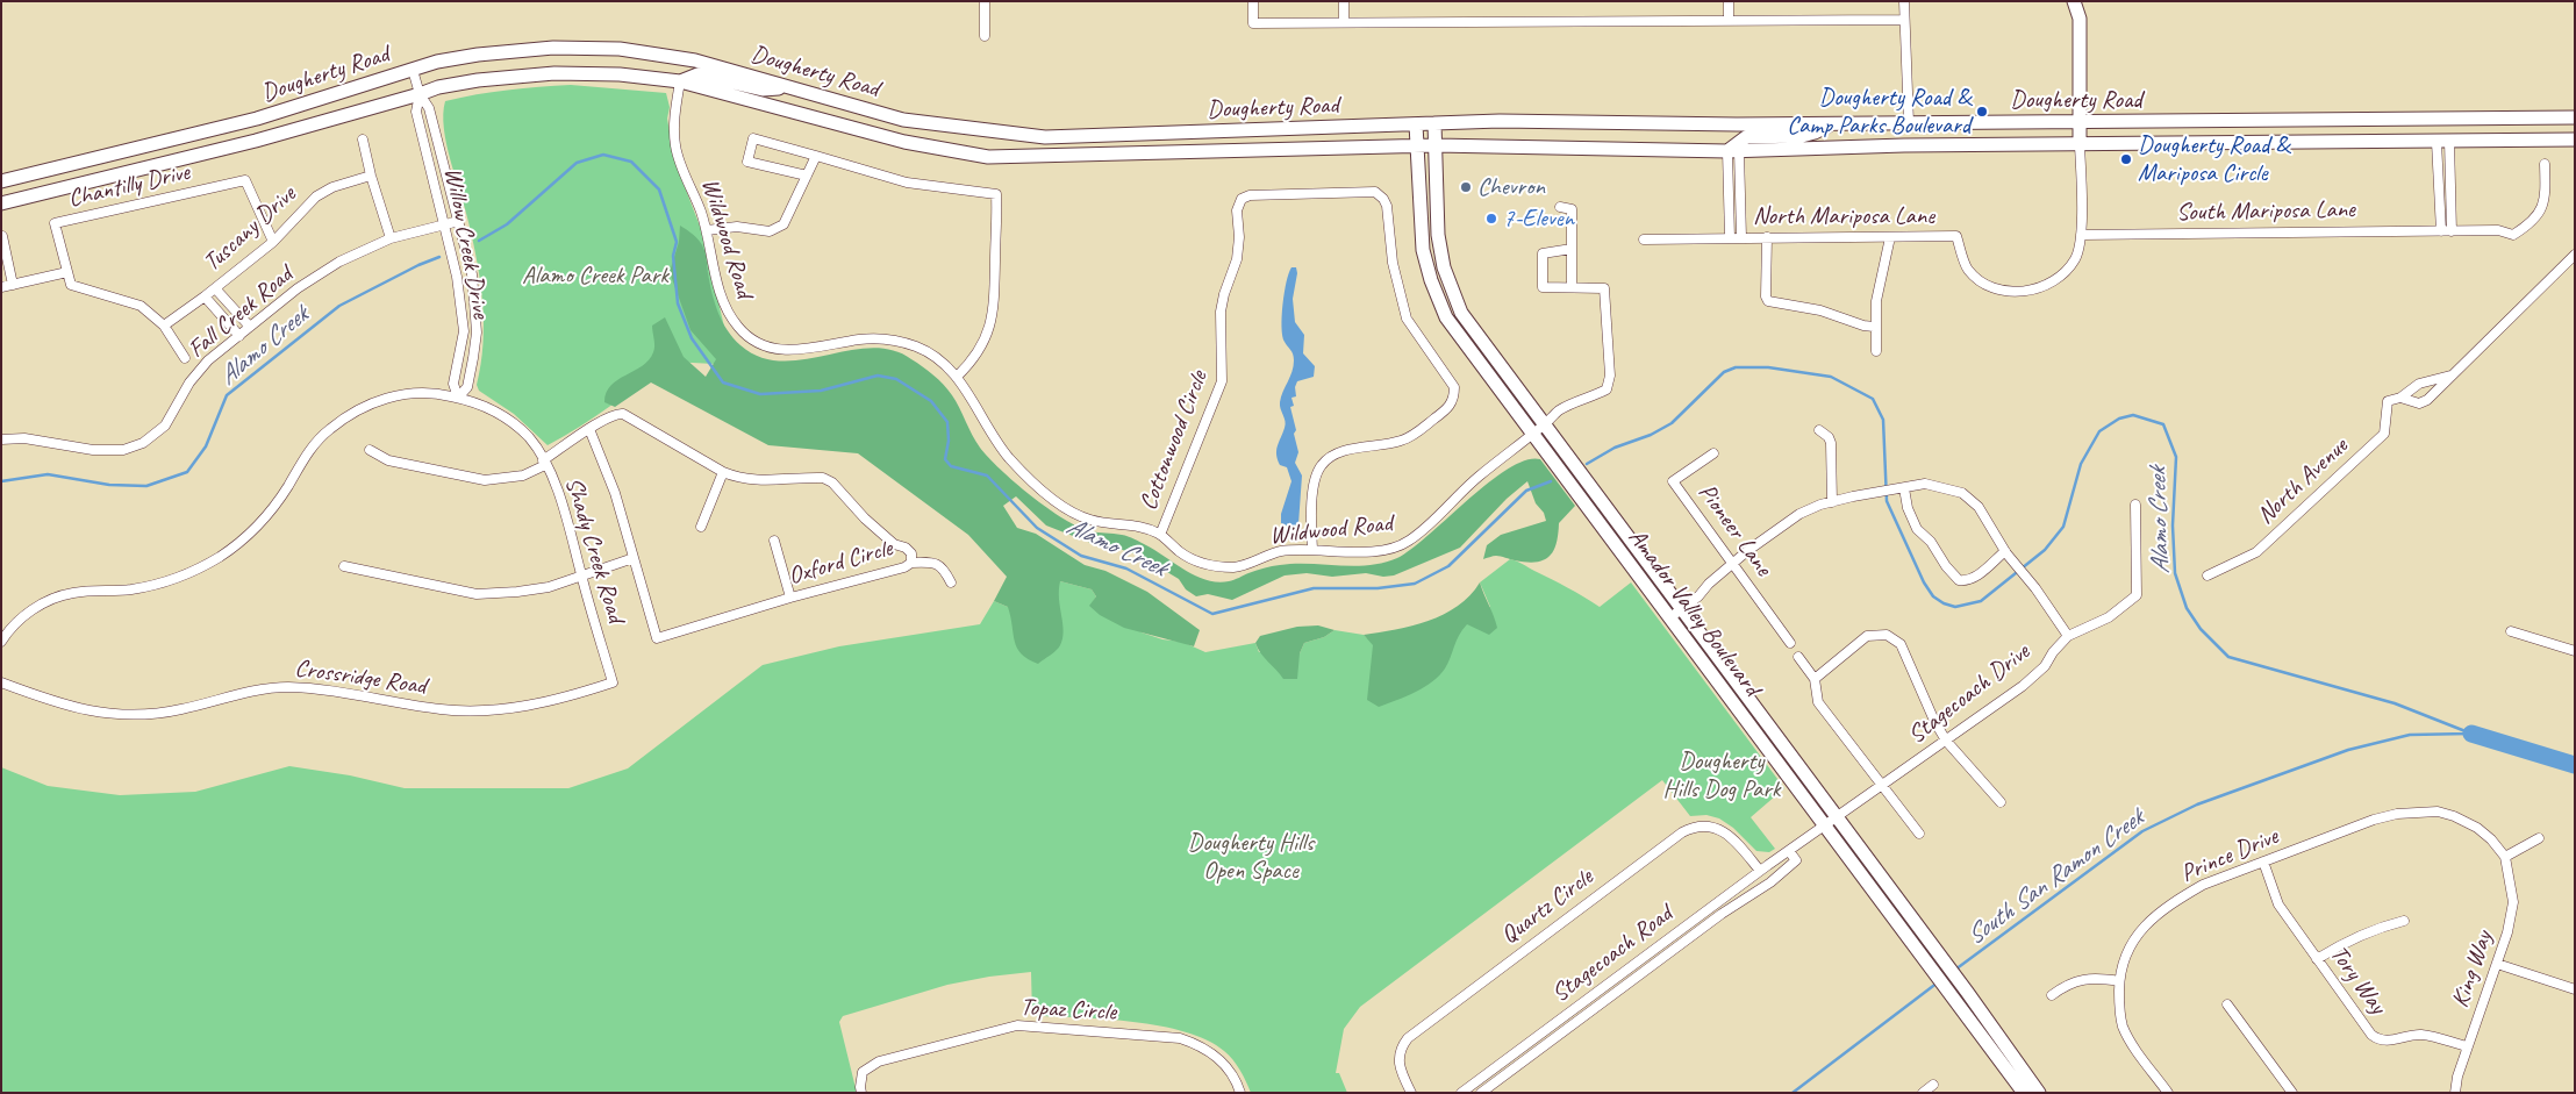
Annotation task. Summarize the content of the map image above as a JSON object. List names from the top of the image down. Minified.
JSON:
{"streets":{"main road":["Dougherty Road","Amador Valley Boulevard"],"street":["Chantilly Drive","South Mariposa Lane","North Mariposa Lane","Tuscany Drive","Wildwood Road","Willow Creek Drive","Fall Creek Road","Cottonwood Circle","North Avenue","Pioneer Lane","Shady Creek Road","Oxford Circle","Crossridge Road","Stagecoach Drive","Prince Drive","Quartz Circle","Stagecoach Road","King Way","Tory Way","Topaz Circle"]},"crossings":[["Dougherty Road","Wildwood Road"],["Dougherty Road","Willow Creek Drive"],["Dougherty Road","Amador Valley Boulevard"],["Chantilly Drive","Tuscany Drive"],["South Mariposa Lane","North Mariposa Lane"],["Wildwood Road","Cottonwood Circle"],["Wildwood Road","Amador Valley Boulevard"],["Willow Creek Drive","Fall Creek Road"],["Willow Creek Drive","Shady Creek Road"],["Shady Creek Road","Oxford Circle"],["Shady Creek Road","Crossridge Road"],["Amador Valley Boulevard","Stagecoach Drive"],["Amador Valley Boulevard","Stagecoach Road"],["Stagecoach Drive","Stagecoach Road"],["Prince Drive","King Way"],["Prince Drive","Tory Way"],["Quartz Circle","Stagecoach Road"],["King Way","Tory Way"]],"water":["Alamo Creek","South San Ramon Creek"],"parks":["Alamo Creek Park","Dougherty Hills Dog Park","Dougherty Hills Open Space"],"places":["Dougherty Road & Camp Parks Boulevard","Dougherty Road & Mariposa Circle","Chevron","7-Eleven"]}
